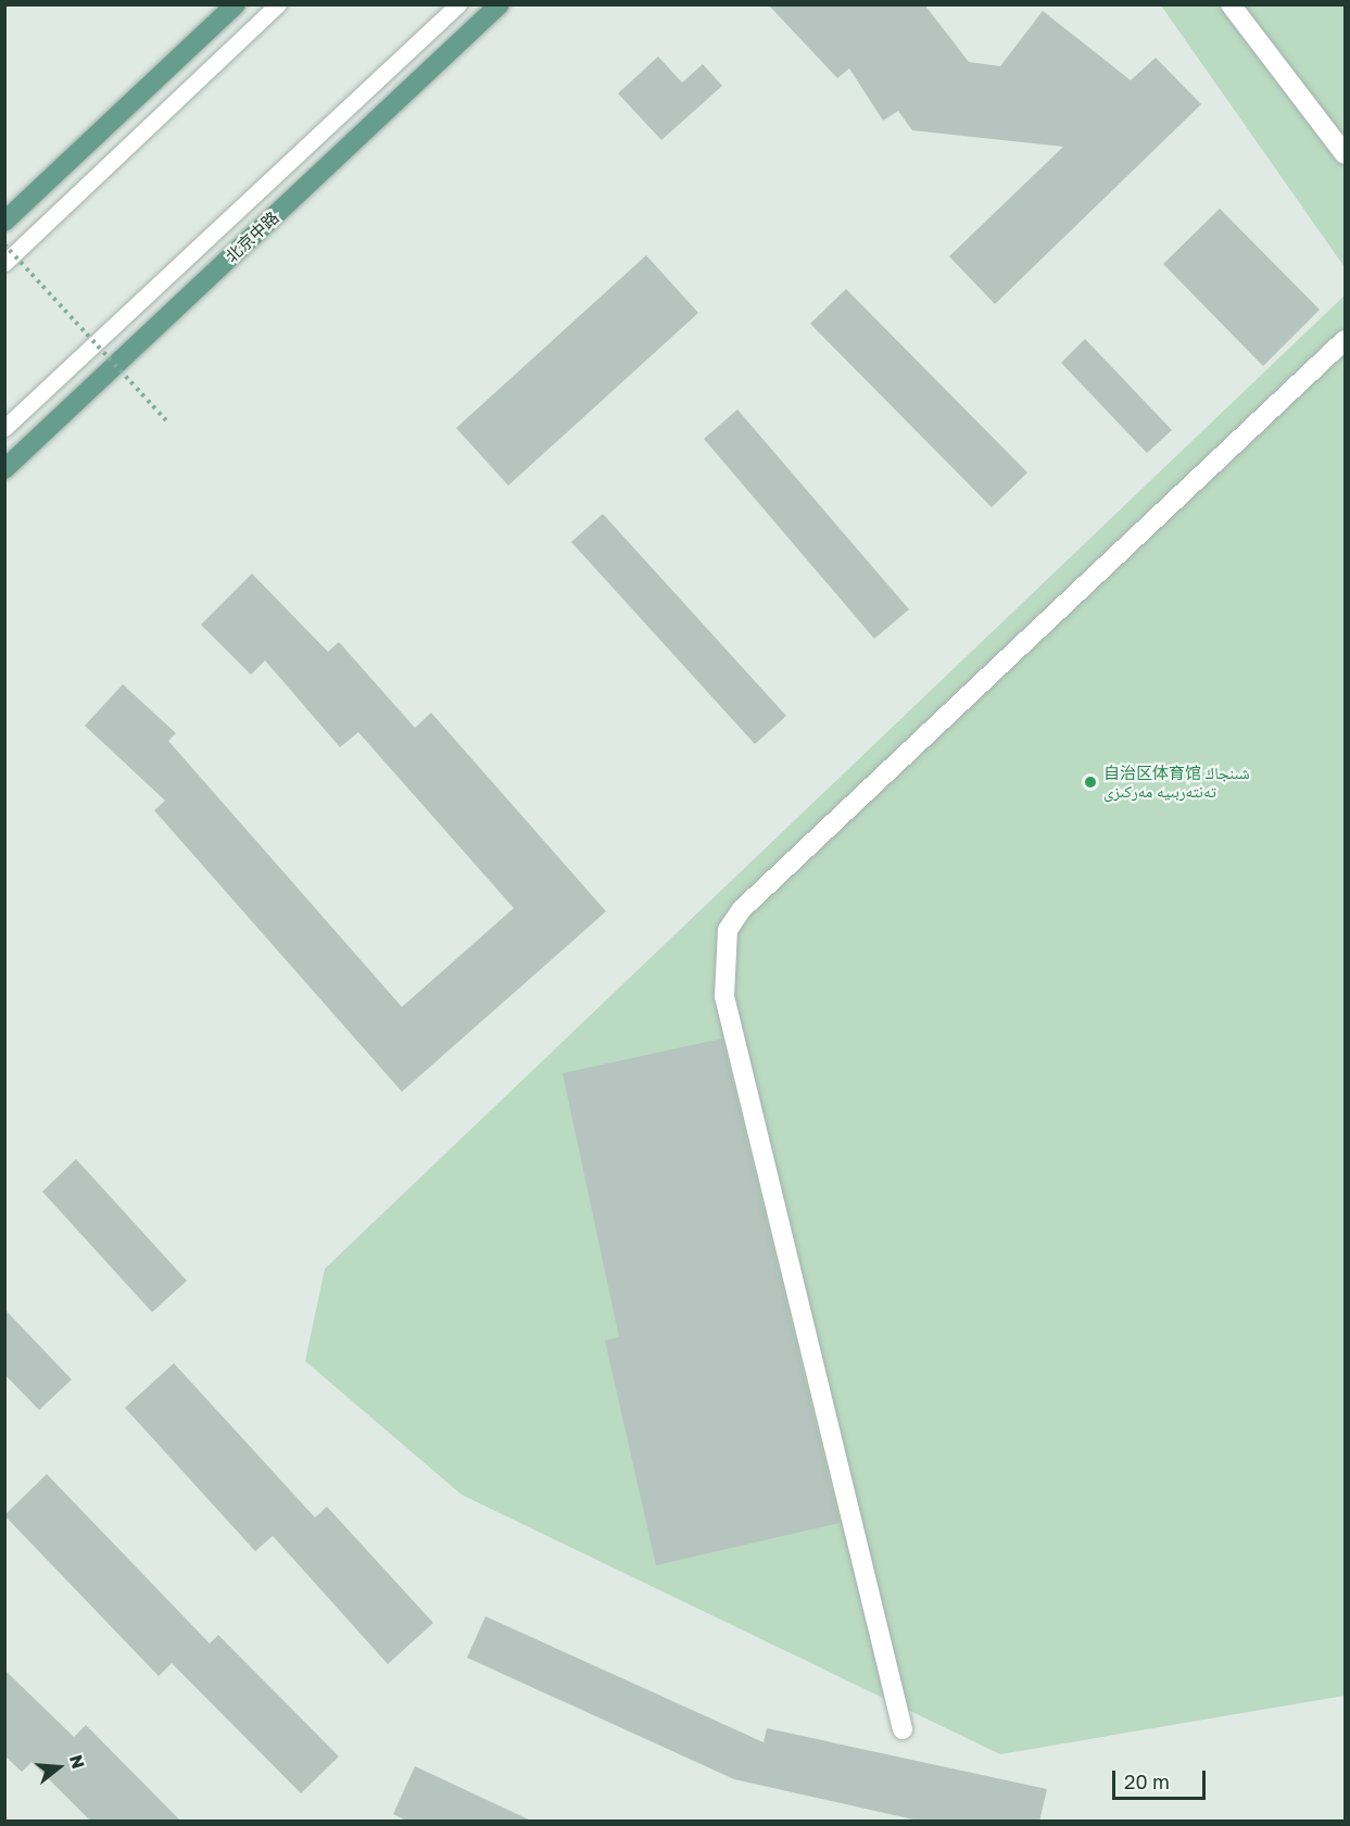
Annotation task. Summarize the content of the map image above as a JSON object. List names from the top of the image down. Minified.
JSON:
{"streets":{"main road":["北京中路"]},"places":["自治区体育馆 شىنجاڭ تەنتەربىيە مەركىزى"],"scale_bar":"20 m","north":"right"}
